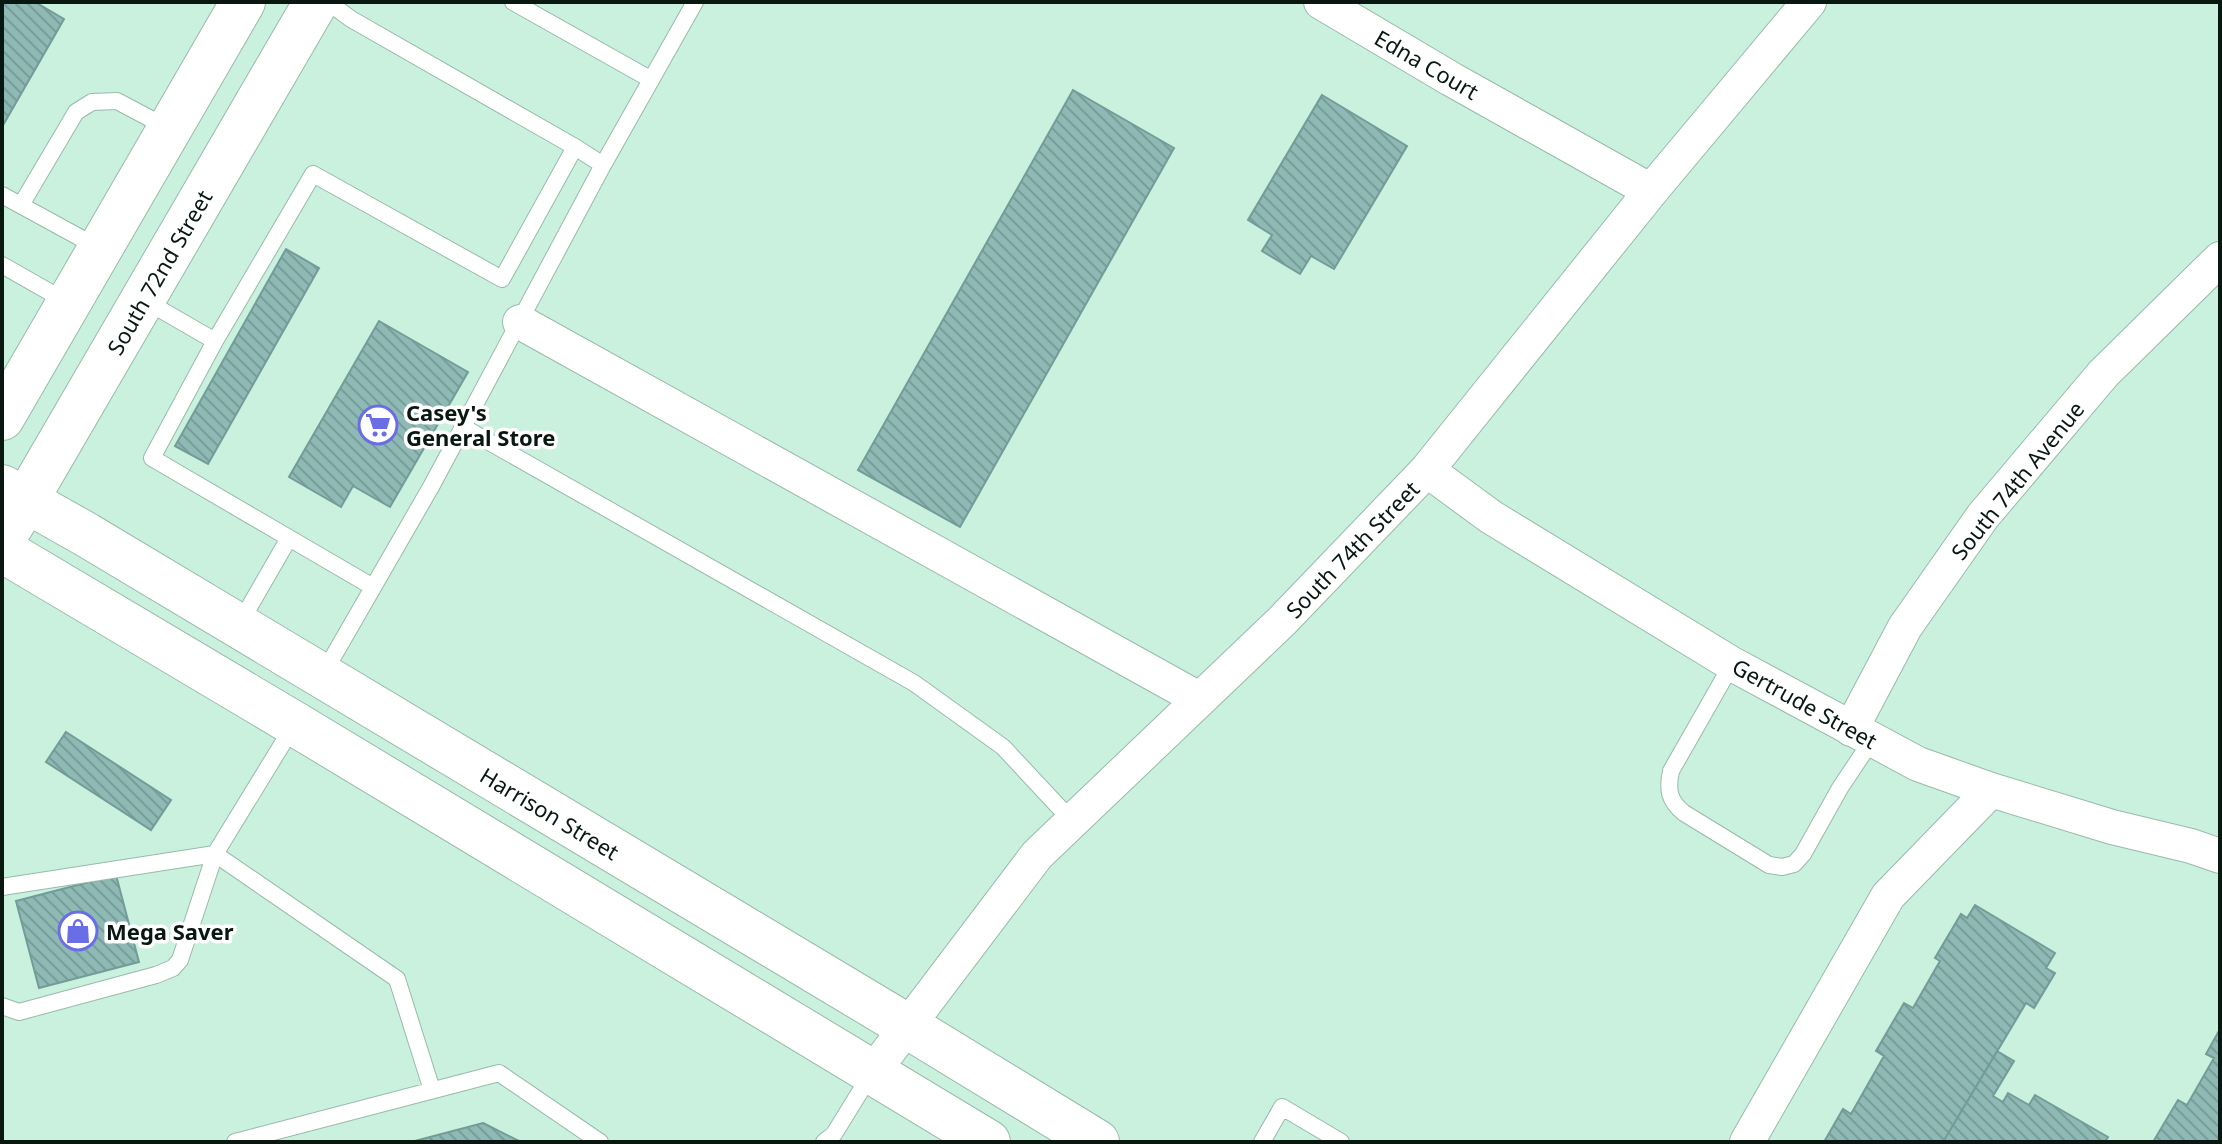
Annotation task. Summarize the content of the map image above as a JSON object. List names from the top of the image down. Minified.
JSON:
{"streets":{"main road":["South 72nd Street","Harrison Street"],"street":["Edna Court","South 74th Avenue","South 74th Street","Gertrude Street"]},"crossings":[["Edna Court","South 74th Street"],["South 72nd Street","Harrison Street"],["South 74th Avenue","Gertrude Street"],["South 74th Street","Gertrude Street"],["South 74th Street","Harrison Street"]],"places":{"supermarket":["Casey's General Store"],"shop":["Mega Saver"]}}
